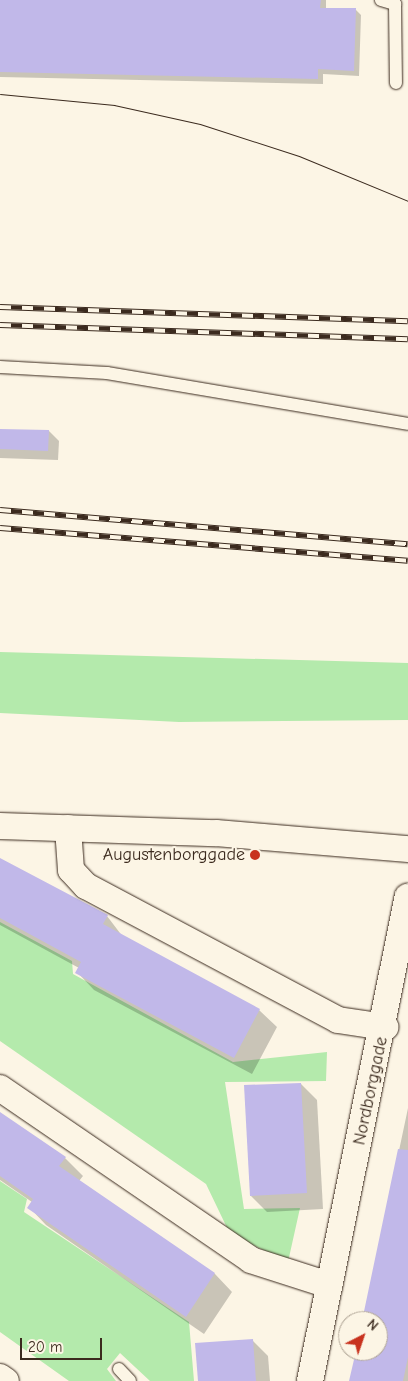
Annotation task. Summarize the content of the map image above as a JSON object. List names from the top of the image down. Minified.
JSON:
{"streets":{"street":["Nordborggade"]},"places":["Augustenborggade"],"scale_bar":"20 m","north":"top right"}
